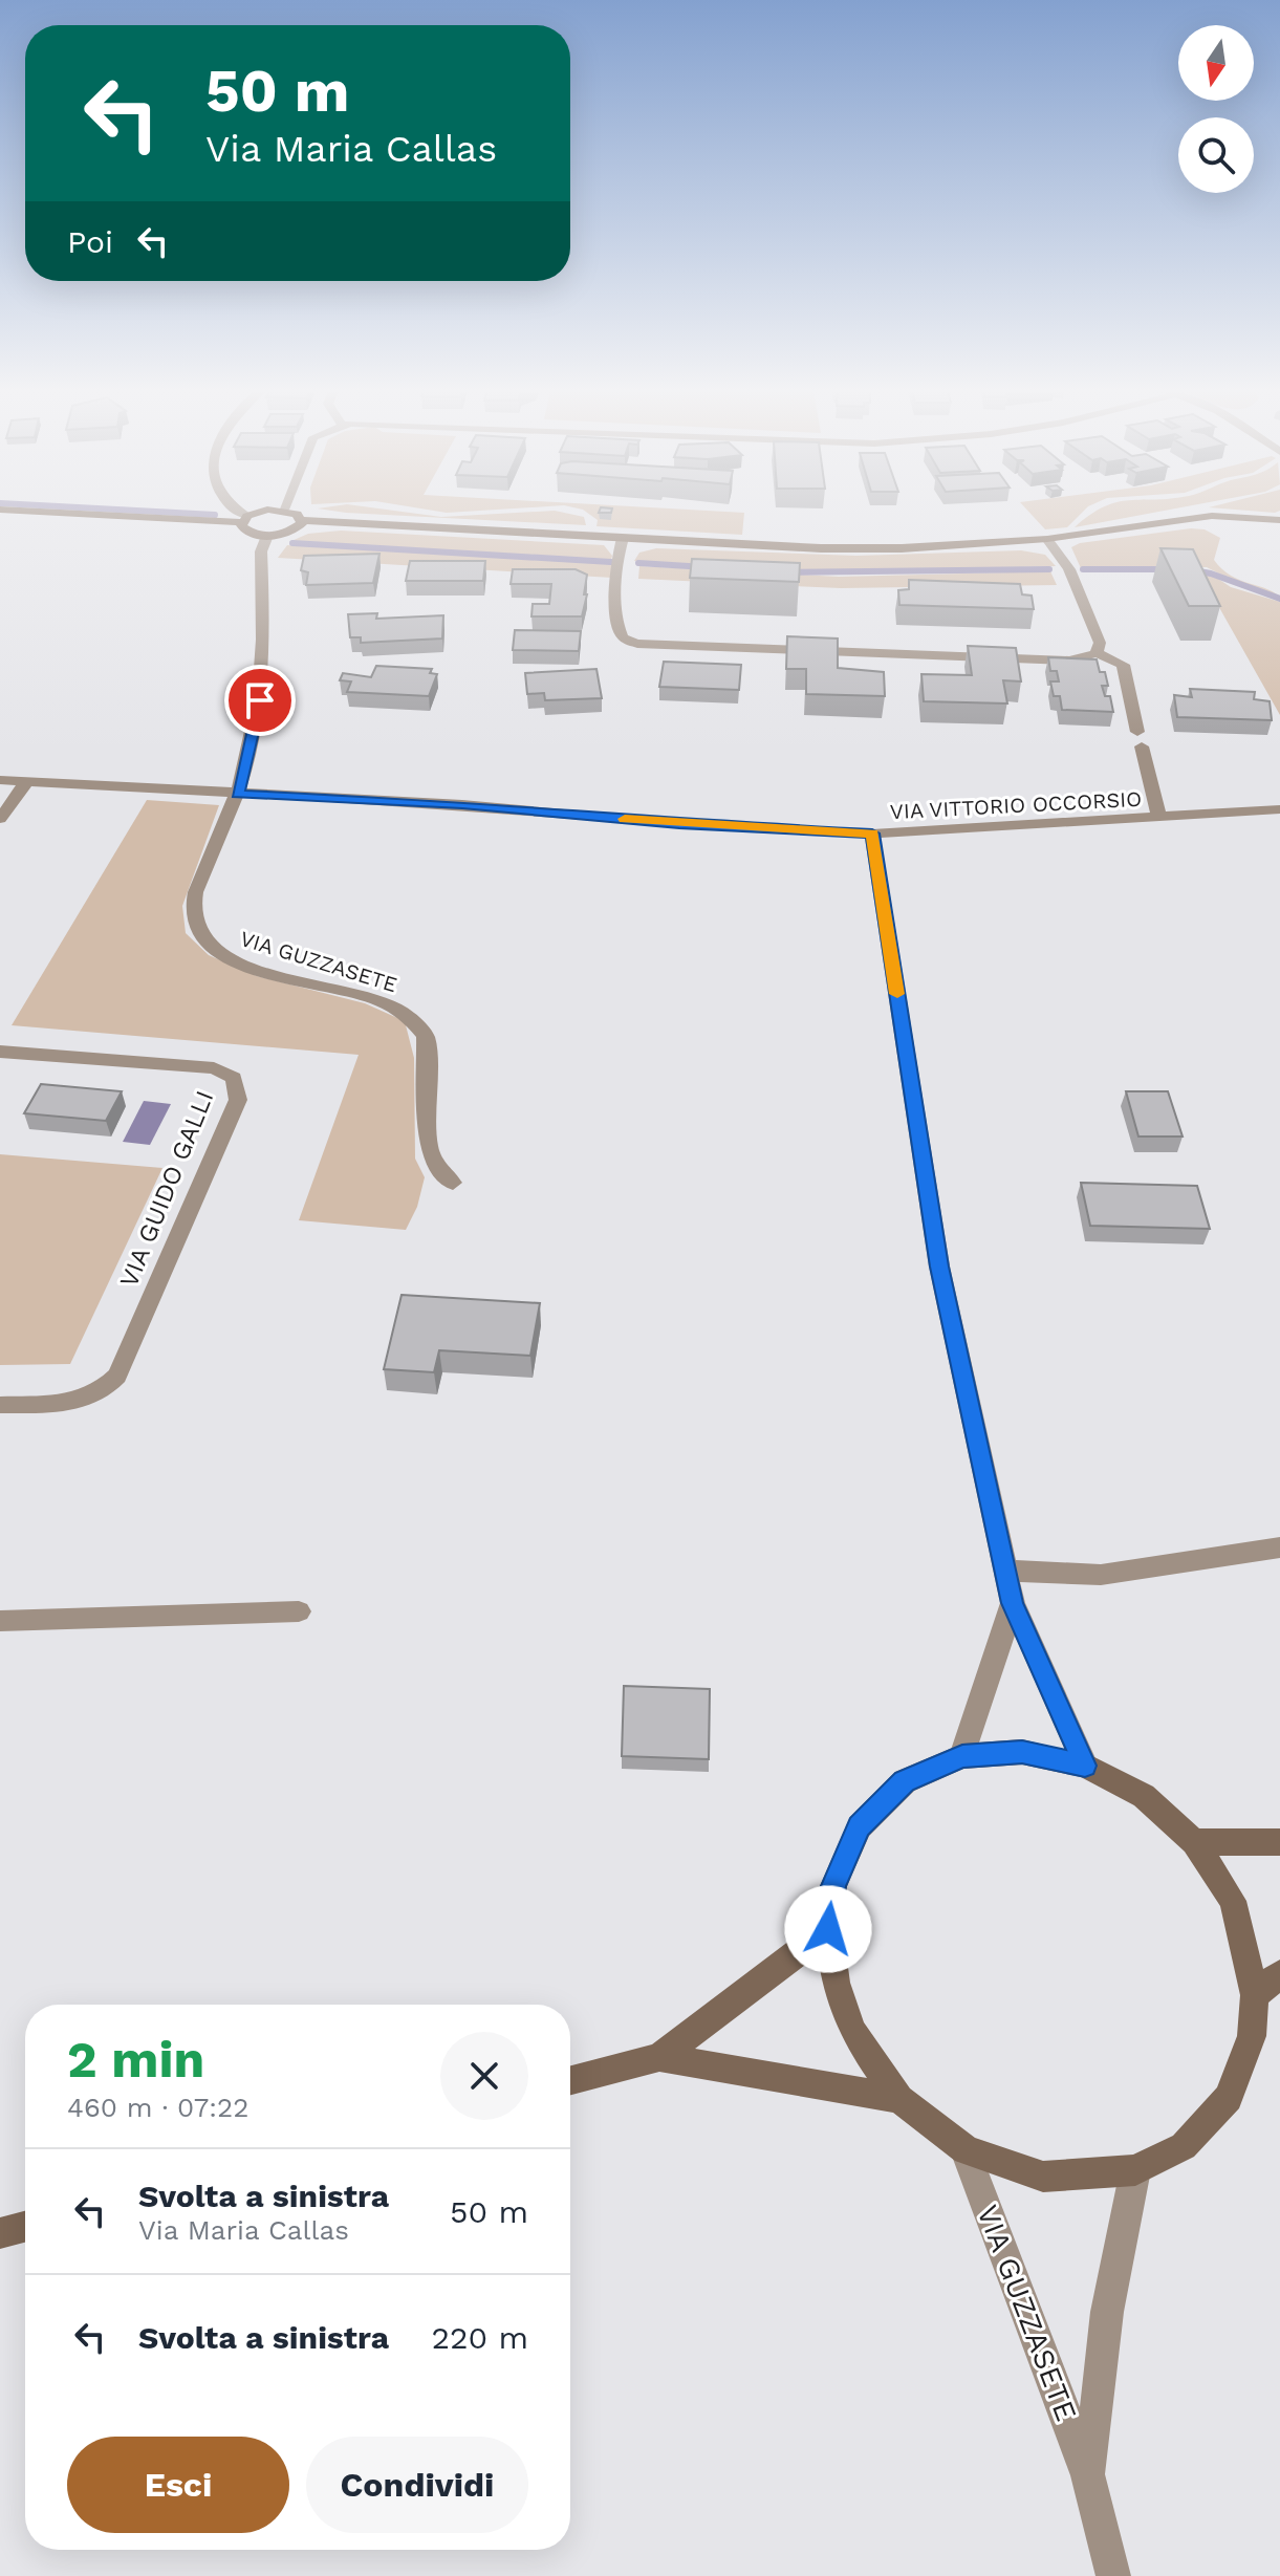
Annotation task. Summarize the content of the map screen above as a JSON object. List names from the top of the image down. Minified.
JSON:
{"streets":{"street":["VIA VITTORIO OCCORSIO","VIA GUZZASETE","VIA GUIDO GALLI"]},"crossings":[["VIA VITTORIO OCCORSIO","VIA GUZZASETE"]],"north":"bottom","page":{"turn":["50 m","Via Maria Callas"],"then":"Poi","heading":["2 min","460 m · 07:22"],"list":[{"name":"Svolta a sinistra","note":"Via Maria Callas","value":"50 m"},{"name":"Svolta a sinistra","value":"220 m"}],"buttons":["Esci","Condividi"]}}
